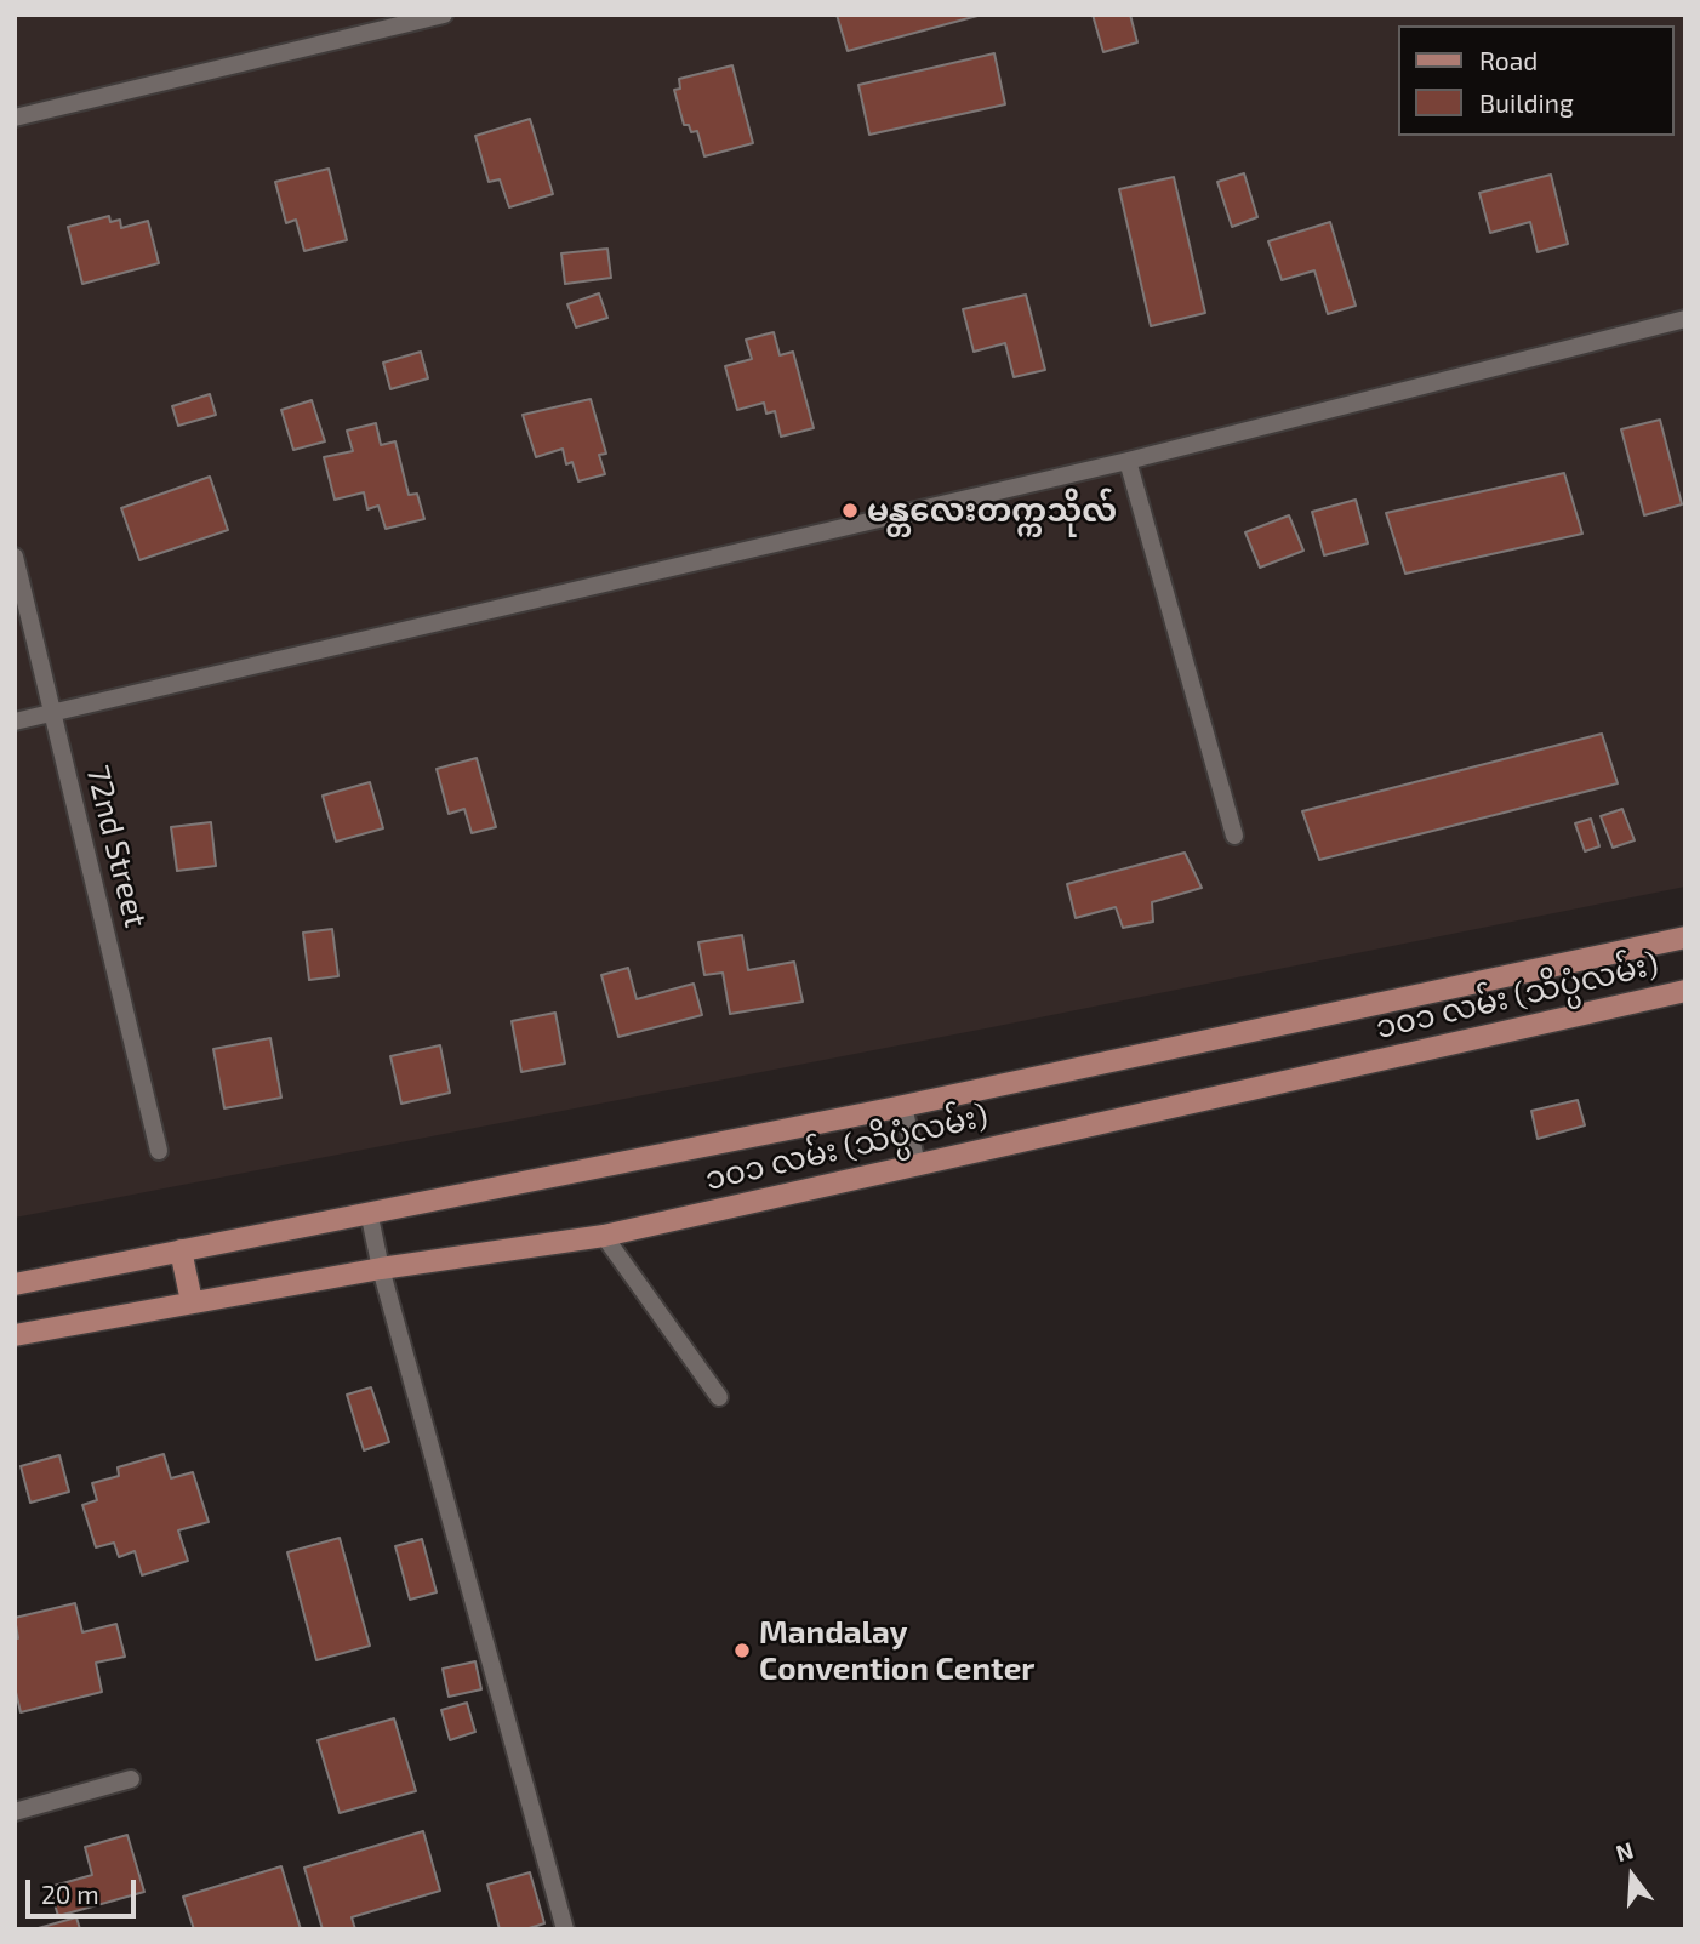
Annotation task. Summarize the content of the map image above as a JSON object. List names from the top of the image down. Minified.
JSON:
{"streets":{"main road":["၁၀၁ လမ်း (သိပ္ပံလမ်း)"],"lane":["72nd Street"]},"places":["မန္တလေးတက္ကသိုလ်","Mandalay Convention Center"],"legend":["Road","Building"],"scale_bar":"20 m","north":"top"}
